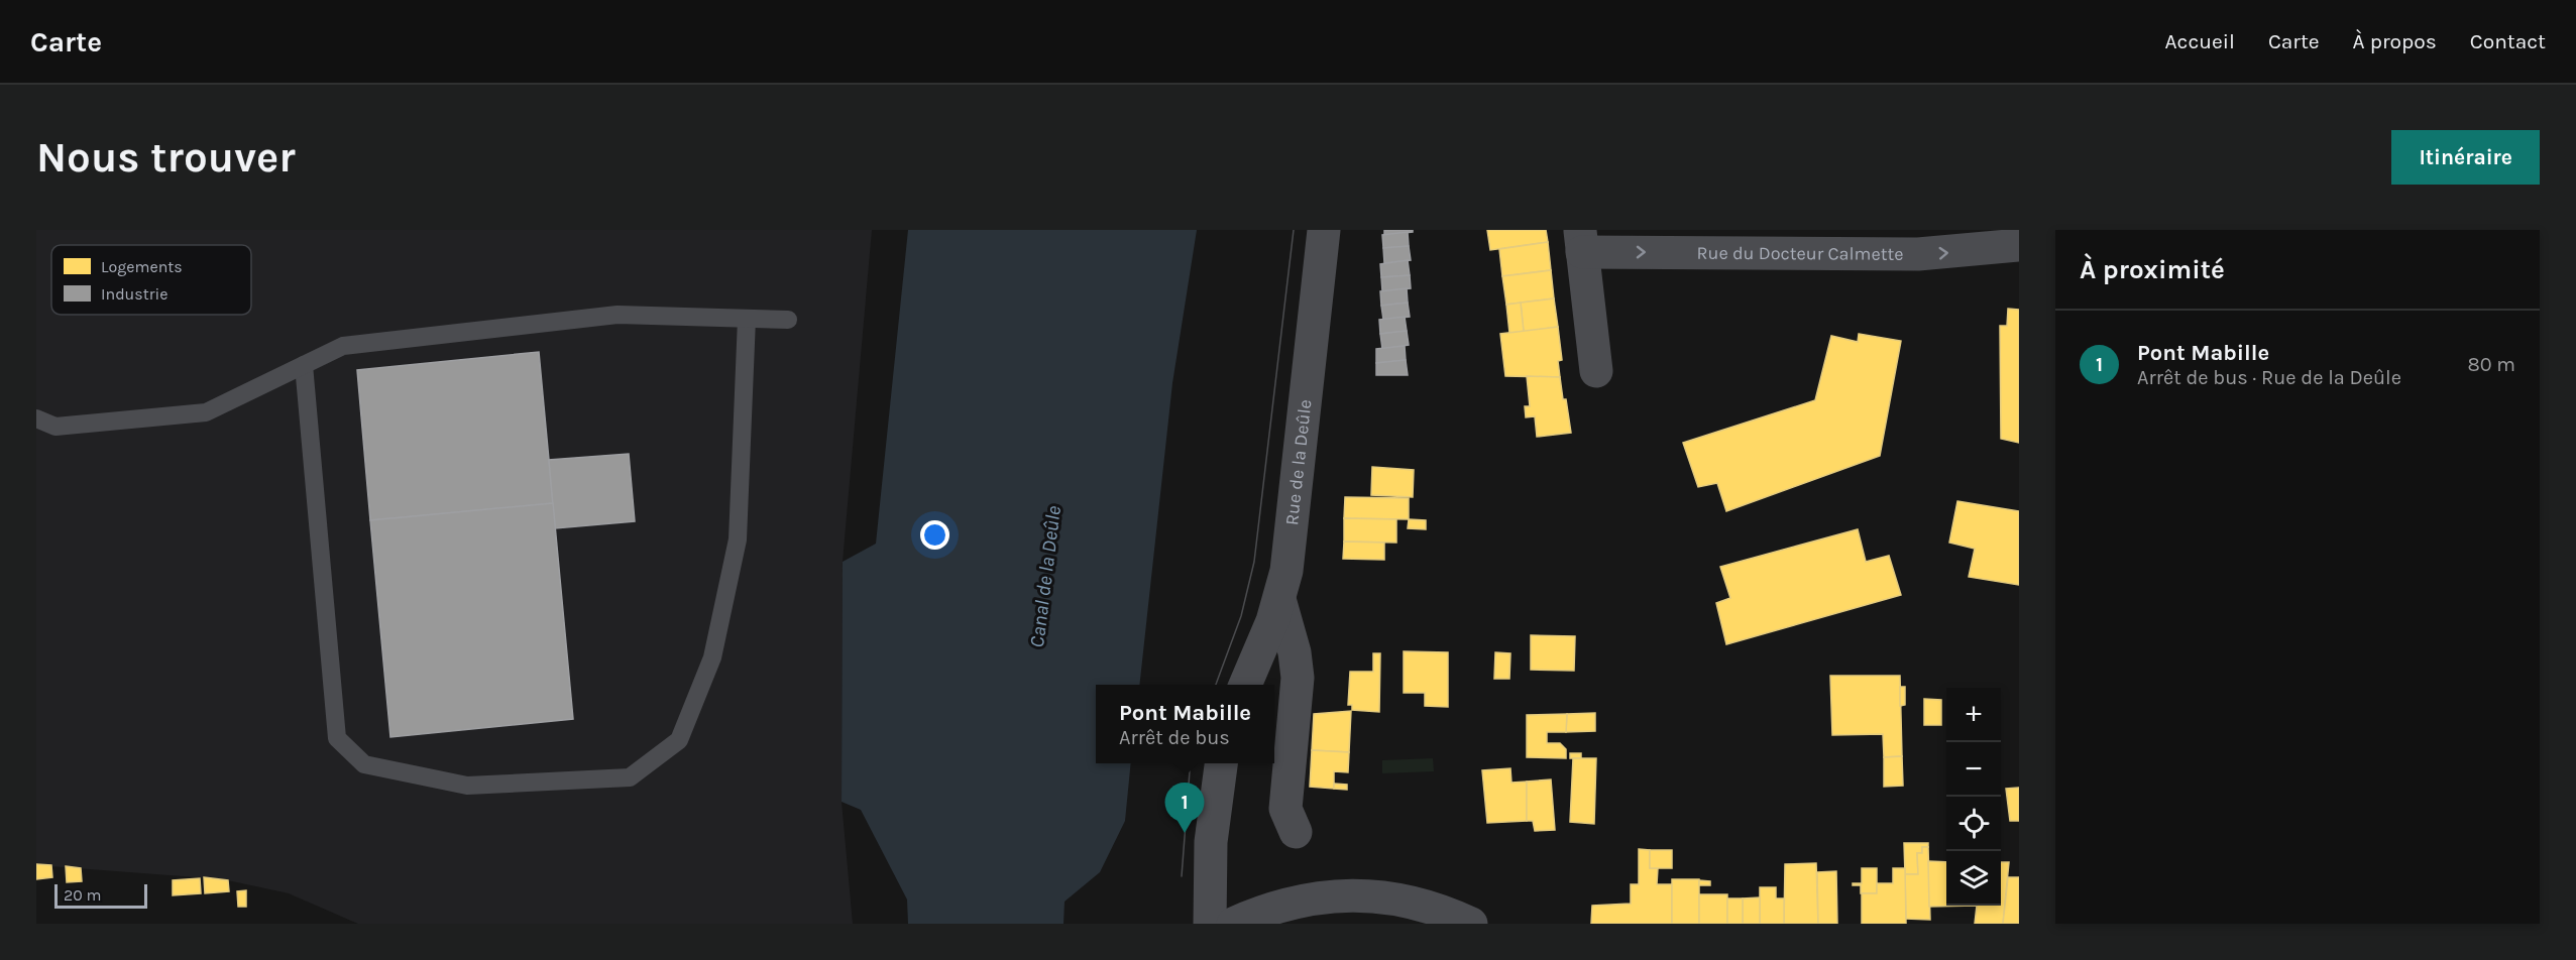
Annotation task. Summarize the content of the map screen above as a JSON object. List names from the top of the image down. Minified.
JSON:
{"streets":{"street":["Rue du Docteur Calmette","Rue de la Deûle"]},"one_way":["Rue du Docteur Calmette"],"water":["Canal de la Deûle"],"legend":["Logements","Industrie"],"scale_bar":"20 m","page":{"header":"Carte","nav":["Accueil","Carte","À propos","Contact"],"buttons":"Itinéraire","title":"Nous trouver","heading":"À proximité","list":[{"mark":"1","name":"Pont Mabille","note":"Arrêt de bus · Rue de la Deûle","value":"80 m"}],"popup":["Pont Mabille","Arrêt de bus"],"map_buttons":["+","−"],"pins":"1","scale":"20 m"}}
